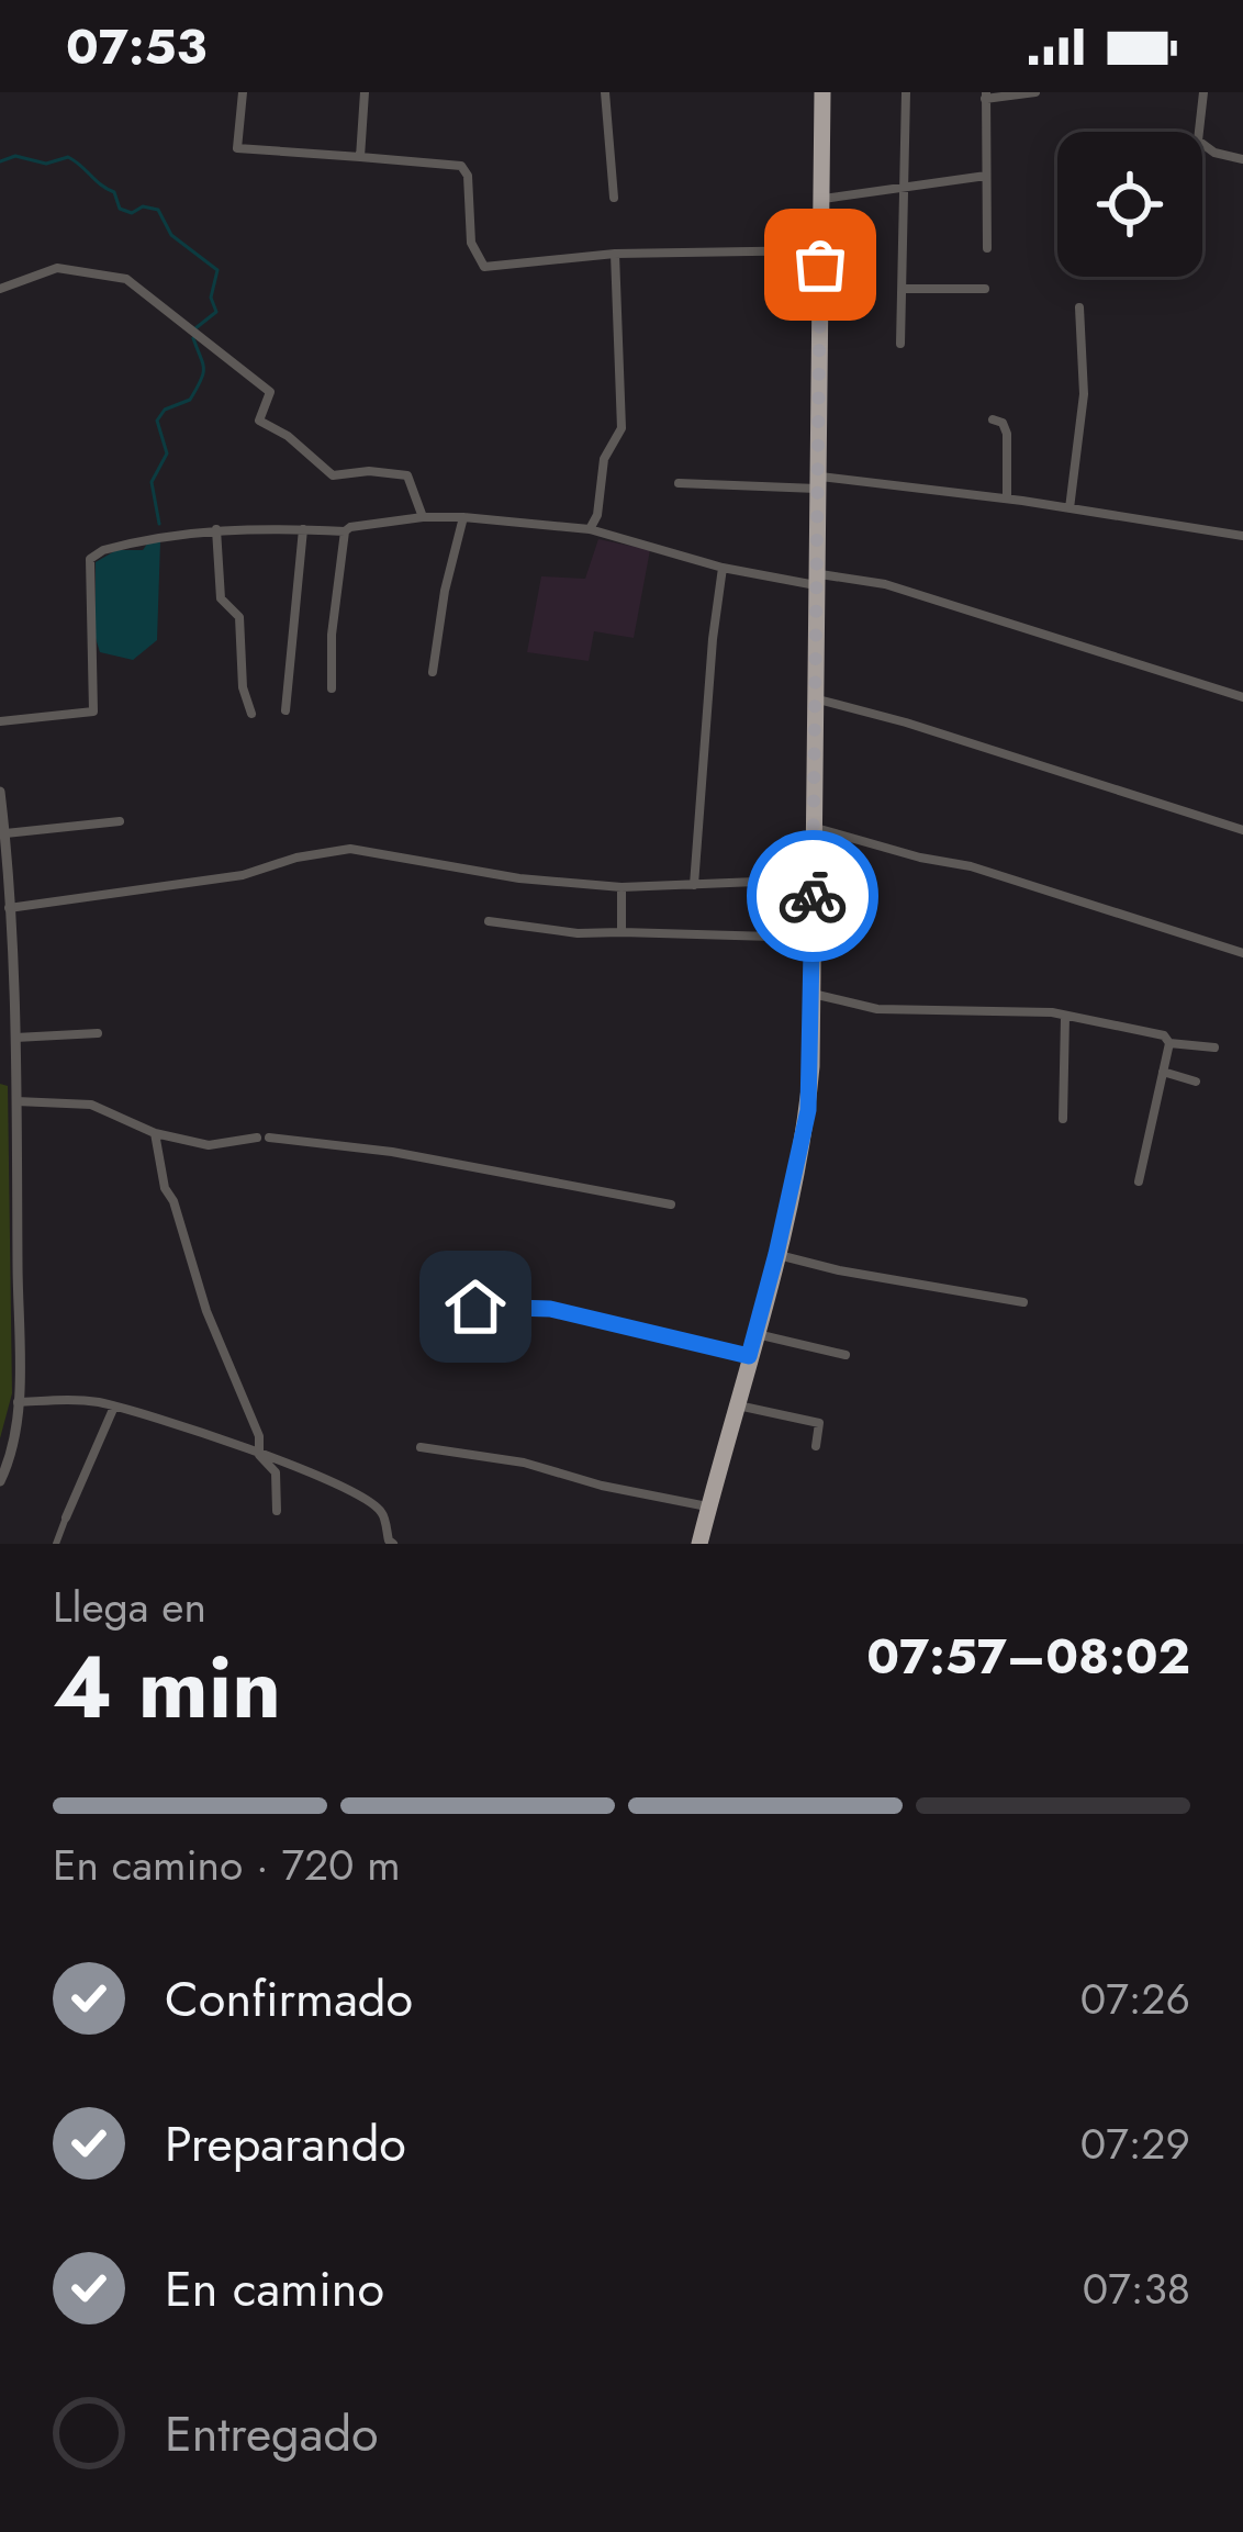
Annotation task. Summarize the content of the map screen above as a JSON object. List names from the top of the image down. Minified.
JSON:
{"page":{"status":"07:53","heading":["4 min","Llega en","07:57–08:02"],"bar":"En camino · 720 m","list":[["Confirmado","07:26"],["Preparando","07:29"],["En camino","07:38"],"Entregado"]}}
